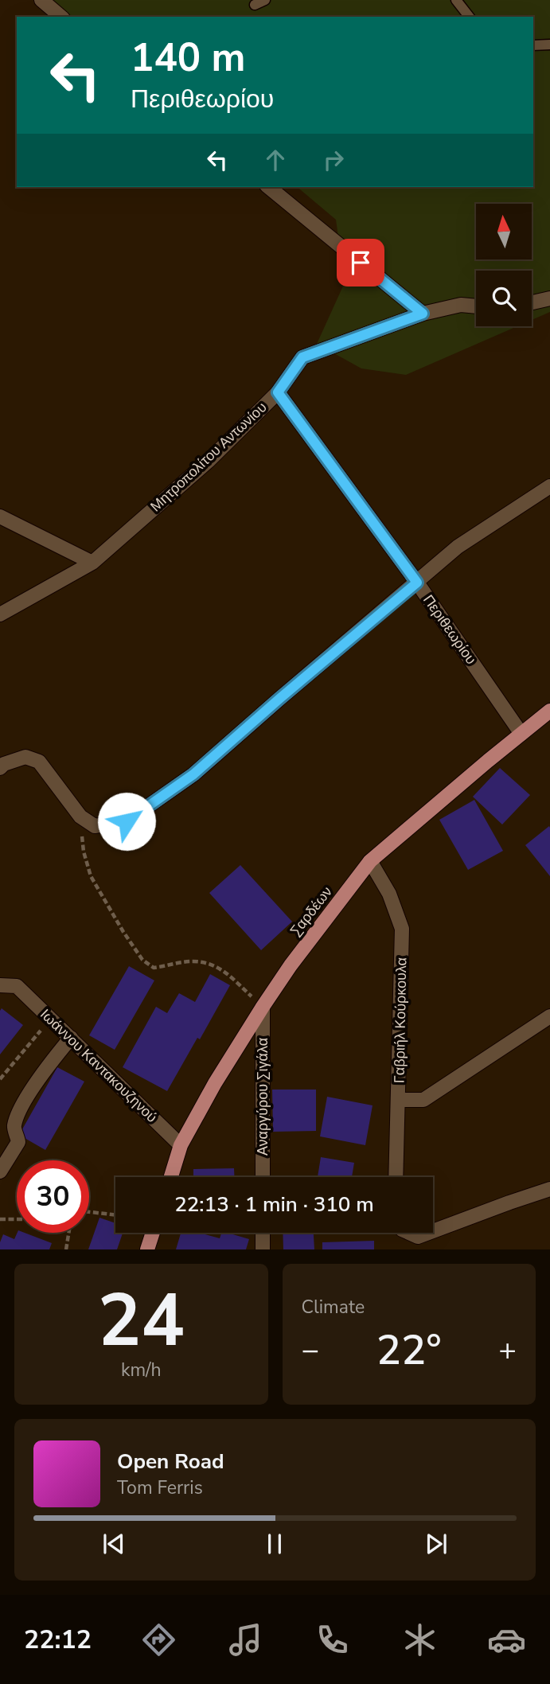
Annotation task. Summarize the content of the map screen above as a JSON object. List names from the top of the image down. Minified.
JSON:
{"streets":{"main road":["Σαρδέων"],"street":["Μητροπολίτου Αντωνίου","Περιθεωρίου","Γαβριήλ Κούρκουλα","Ιωάννου Καντακουζηνού","Αναργύρου Σιγάλα"]},"crossings":[["Μητροπολίτου Αντωνίου","Περιθεωρίου"],["Περιθεωρίου","Σαρδέων"],["Σαρδέων","Γαβριήλ Κούρκουλα"],["Σαρδέων","Ιωάννου Καντακουζηνού"],["Σαρδέων","Αναργύρου Σιγάλα"]],"north":"top","page":{"turn":["140 m","Περιθεωρίου"],"limit":"30","trip":"22:13 · 1 min · 310 m","tile":[["24","km/h"],"Climate"],"heat":["−","22°","+"],"song":["Open Road","Tom Ferris"],"tabs":"22:12"}}
